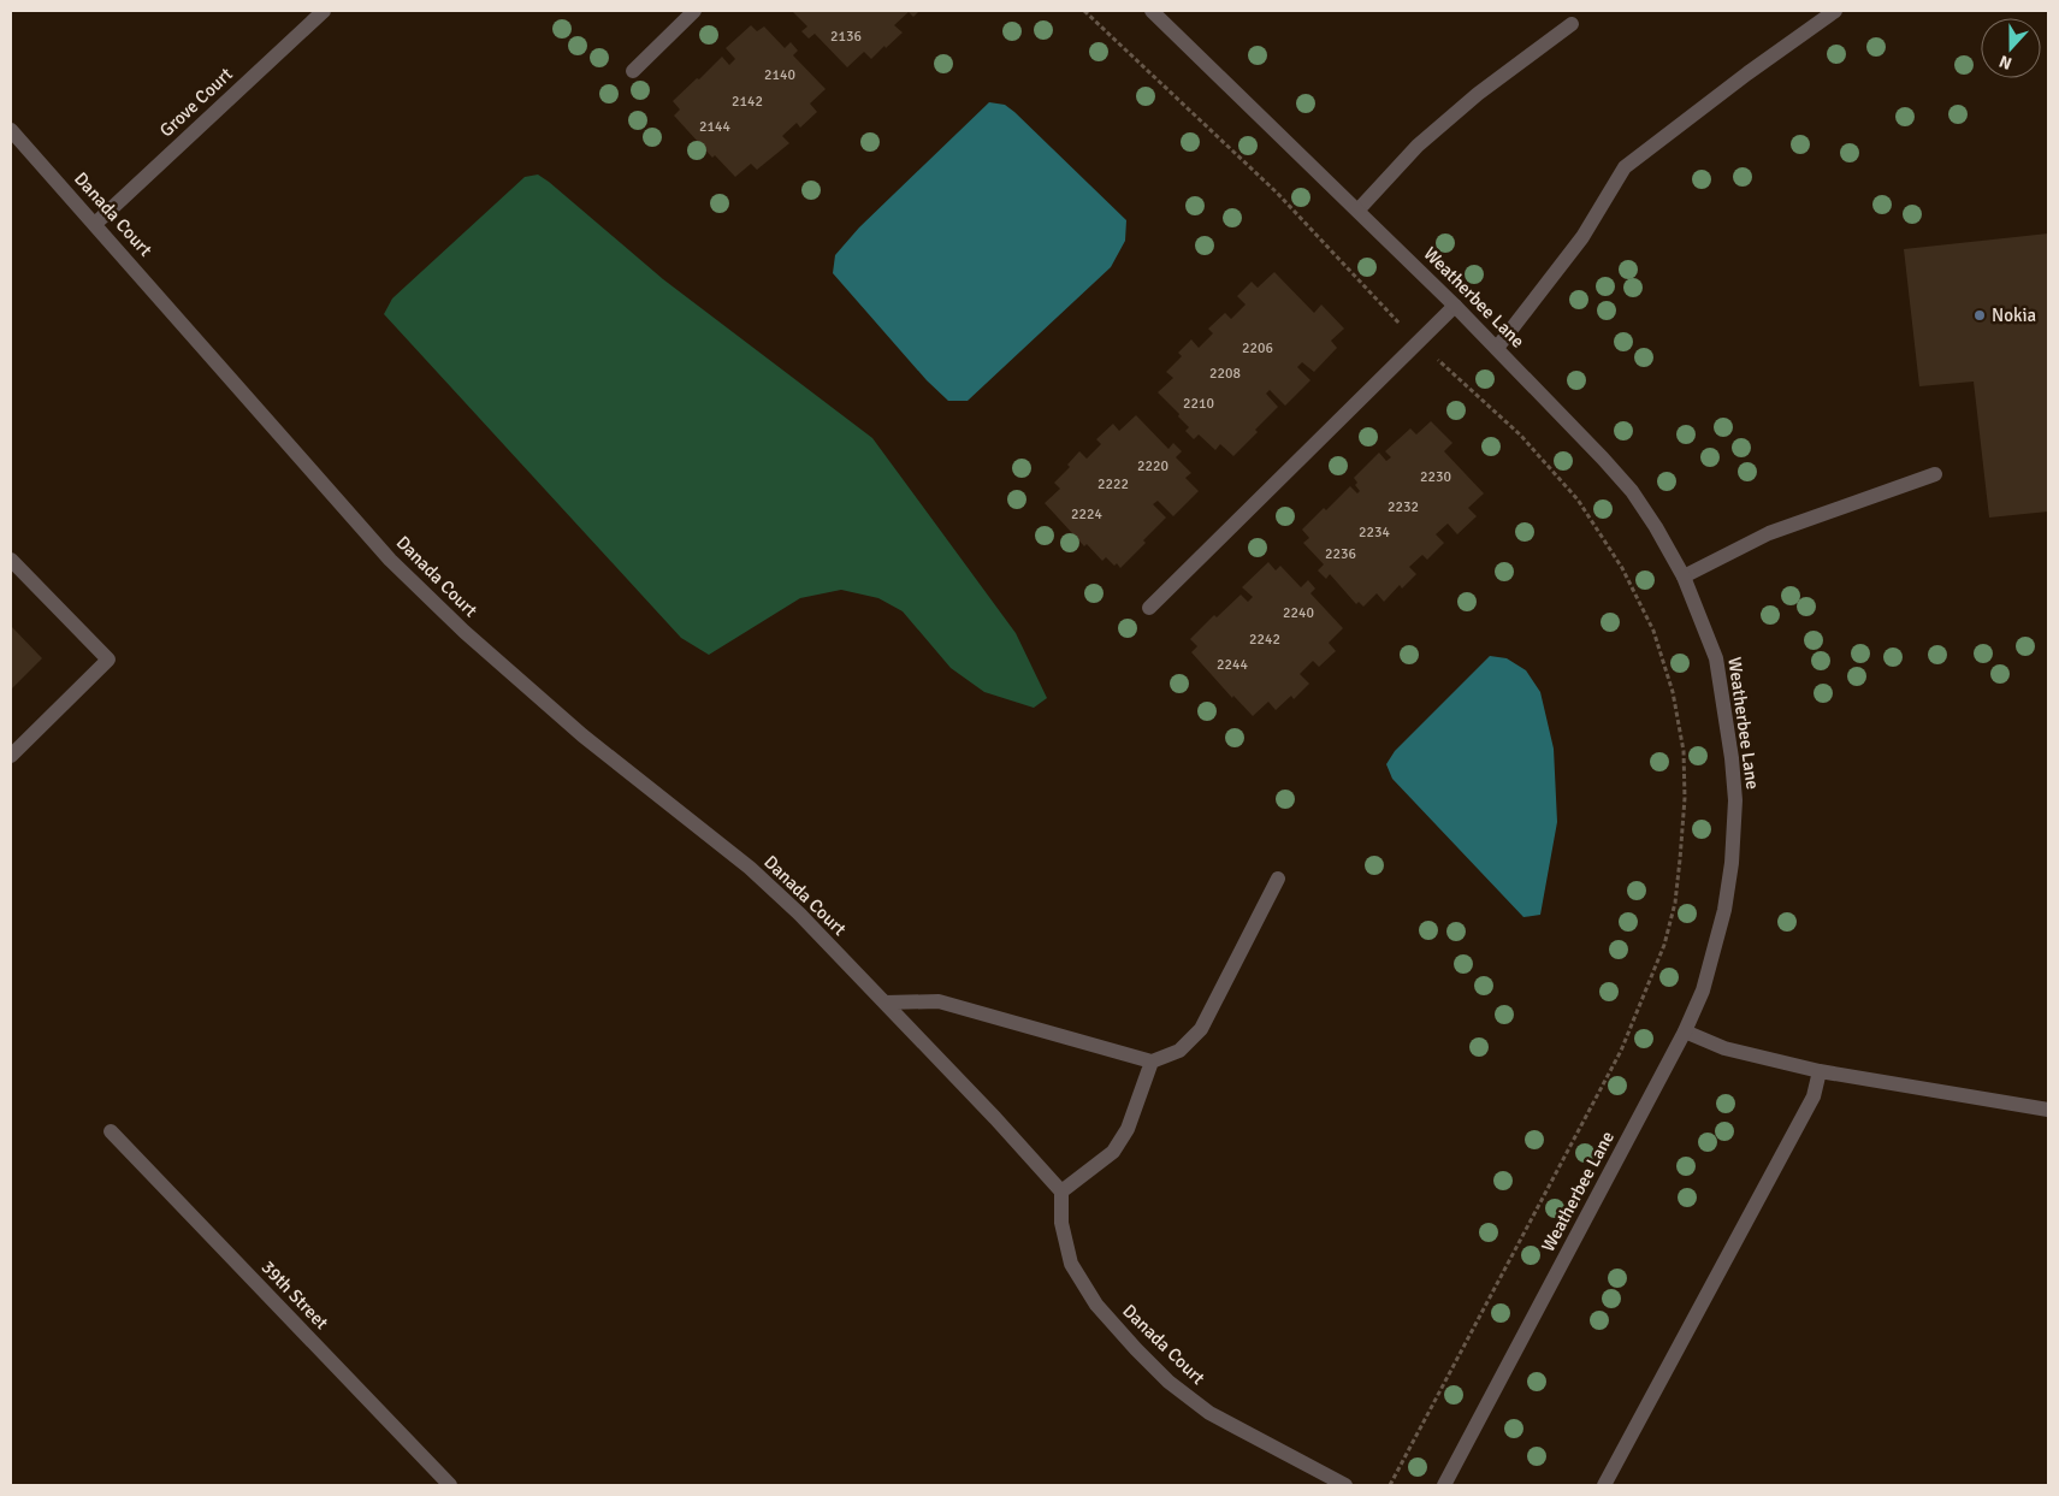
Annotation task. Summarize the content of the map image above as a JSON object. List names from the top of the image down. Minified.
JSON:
{"streets":{"street":["Grove Court","Danada Court","Weatherbee Lane","39th Street"]},"crossings":[["Grove Court","Danada Court"]],"places":["Nokia"],"house_numbers":["2136","2140","2142","2144","2206","2208","2210","2220","2230","2222","2232","2224","2234","2236","2240","2242","2244"],"north":"bottom"}
